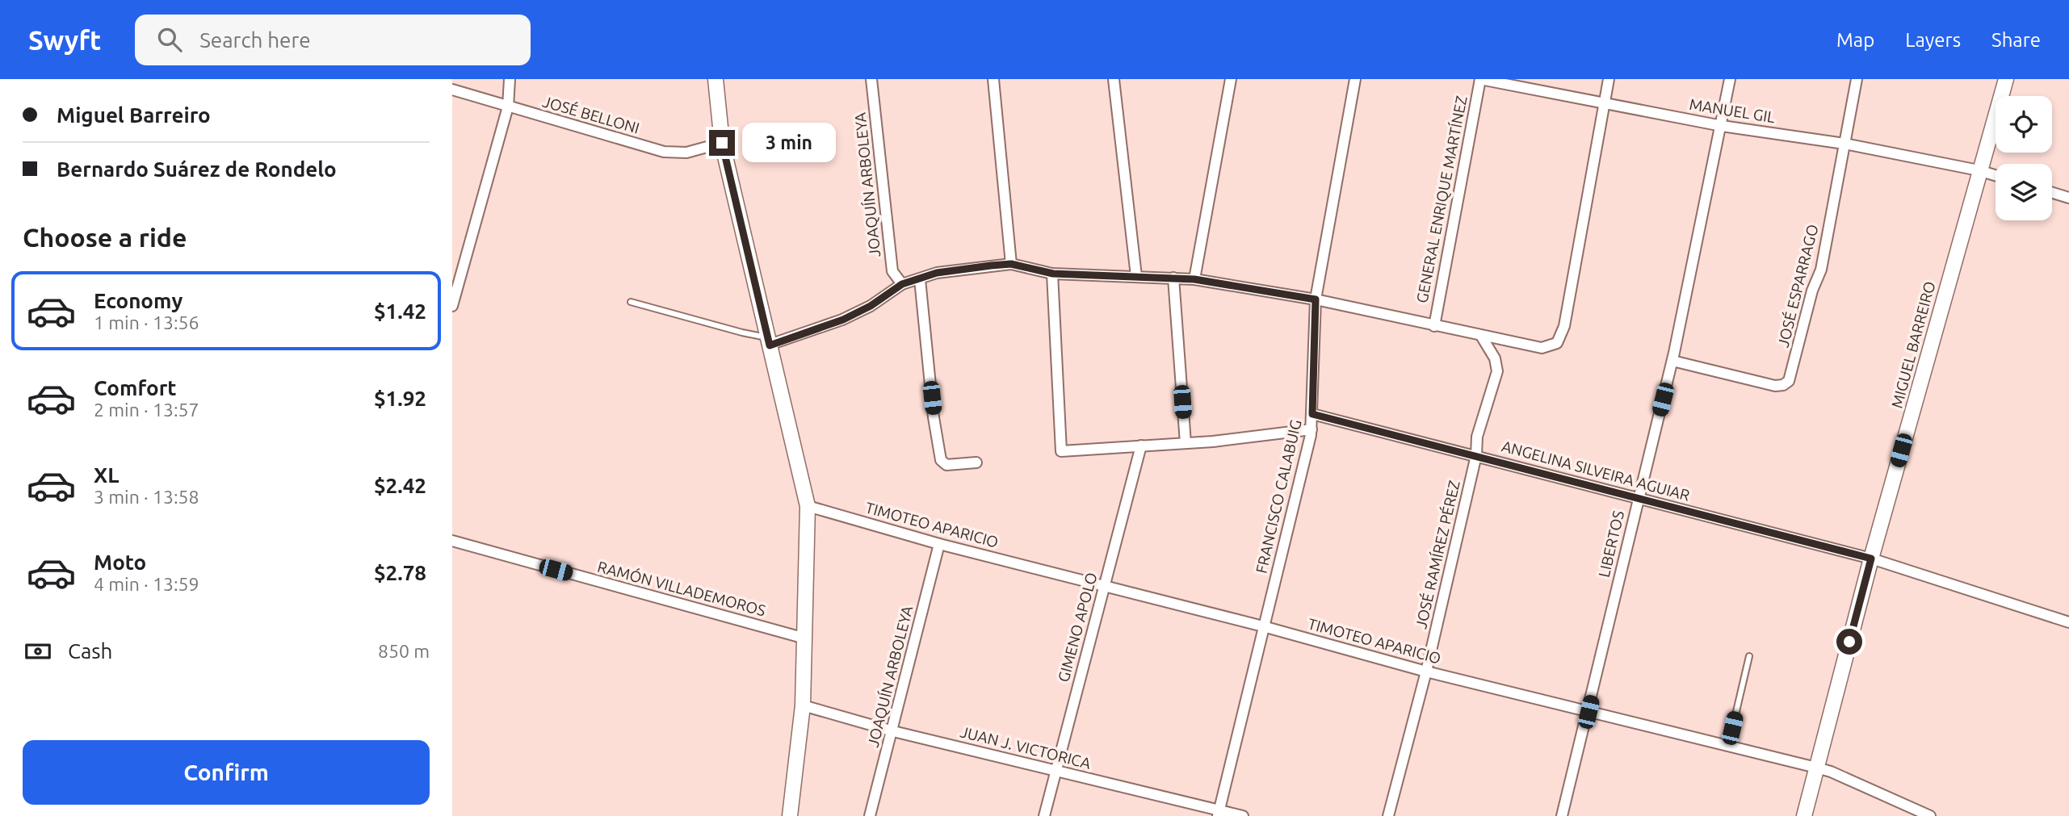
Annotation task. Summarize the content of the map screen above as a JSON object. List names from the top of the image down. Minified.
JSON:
{"streets":{"street":["MANUEL GIL","JOSÉ BELLONI","JOAQUÍN ARBOLEYA","GENERAL ENRIQUE MARTÍNEZ","JOSÉ ESPARRAGO","MIGUEL BARREIRO","ANGELINA SILVEIRA AGUIAR","FRANCISCO CALABUIG","TIMOTEO APARICIO","LIBERTOS","JOSÉ RAMÍREZ PÉREZ","RAMÓN VILLADEMOROS","GIMENO APOLO","JUAN J. VICTORICA"]},"crossings":[["MANUEL GIL","GENERAL ENRIQUE MARTÍNEZ"],["MANUEL GIL","JOSÉ ESPARRAGO"],["MANUEL GIL","MIGUEL BARREIRO"],["MANUEL GIL","LIBERTOS"],["JOAQUÍN ARBOLEYA","TIMOTEO APARICIO"],["JOAQUÍN ARBOLEYA","JUAN J. VICTORICA"],["JOSÉ ESPARRAGO","LIBERTOS"],["MIGUEL BARREIRO","ANGELINA SILVEIRA AGUIAR"],["MIGUEL BARREIRO","TIMOTEO APARICIO"],["ANGELINA SILVEIRA AGUIAR","FRANCISCO CALABUIG"],["ANGELINA SILVEIRA AGUIAR","LIBERTOS"],["ANGELINA SILVEIRA AGUIAR","JOSÉ RAMÍREZ PÉREZ"],["FRANCISCO CALABUIG","TIMOTEO APARICIO"],["FRANCISCO CALABUIG","JUAN J. VICTORICA"],["TIMOTEO APARICIO","LIBERTOS"],["TIMOTEO APARICIO","JOSÉ RAMÍREZ PÉREZ"],["TIMOTEO APARICIO","GIMENO APOLO"],["GIMENO APOLO","JUAN J. VICTORICA"]],"page":{"header":"Swyft","search":"Search here","nav":["Map","Layers","Share"],"banner":["Miguel Barreiro","Bernardo Suárez de Rondelo"],"bubble":"3 min","heading":"Choose a ride","list":[{"name":"Economy","note":"1 min · 13:56","value":"$1.42"},{"name":"Comfort","note":"2 min · 13:57","value":"$1.92"},{"name":"XL","note":"3 min · 13:58","value":"$2.42"},{"name":"Moto","note":"4 min · 13:59","value":"$2.78"}],"pay":["Cash","850 m"],"buttons":"Confirm"}}
